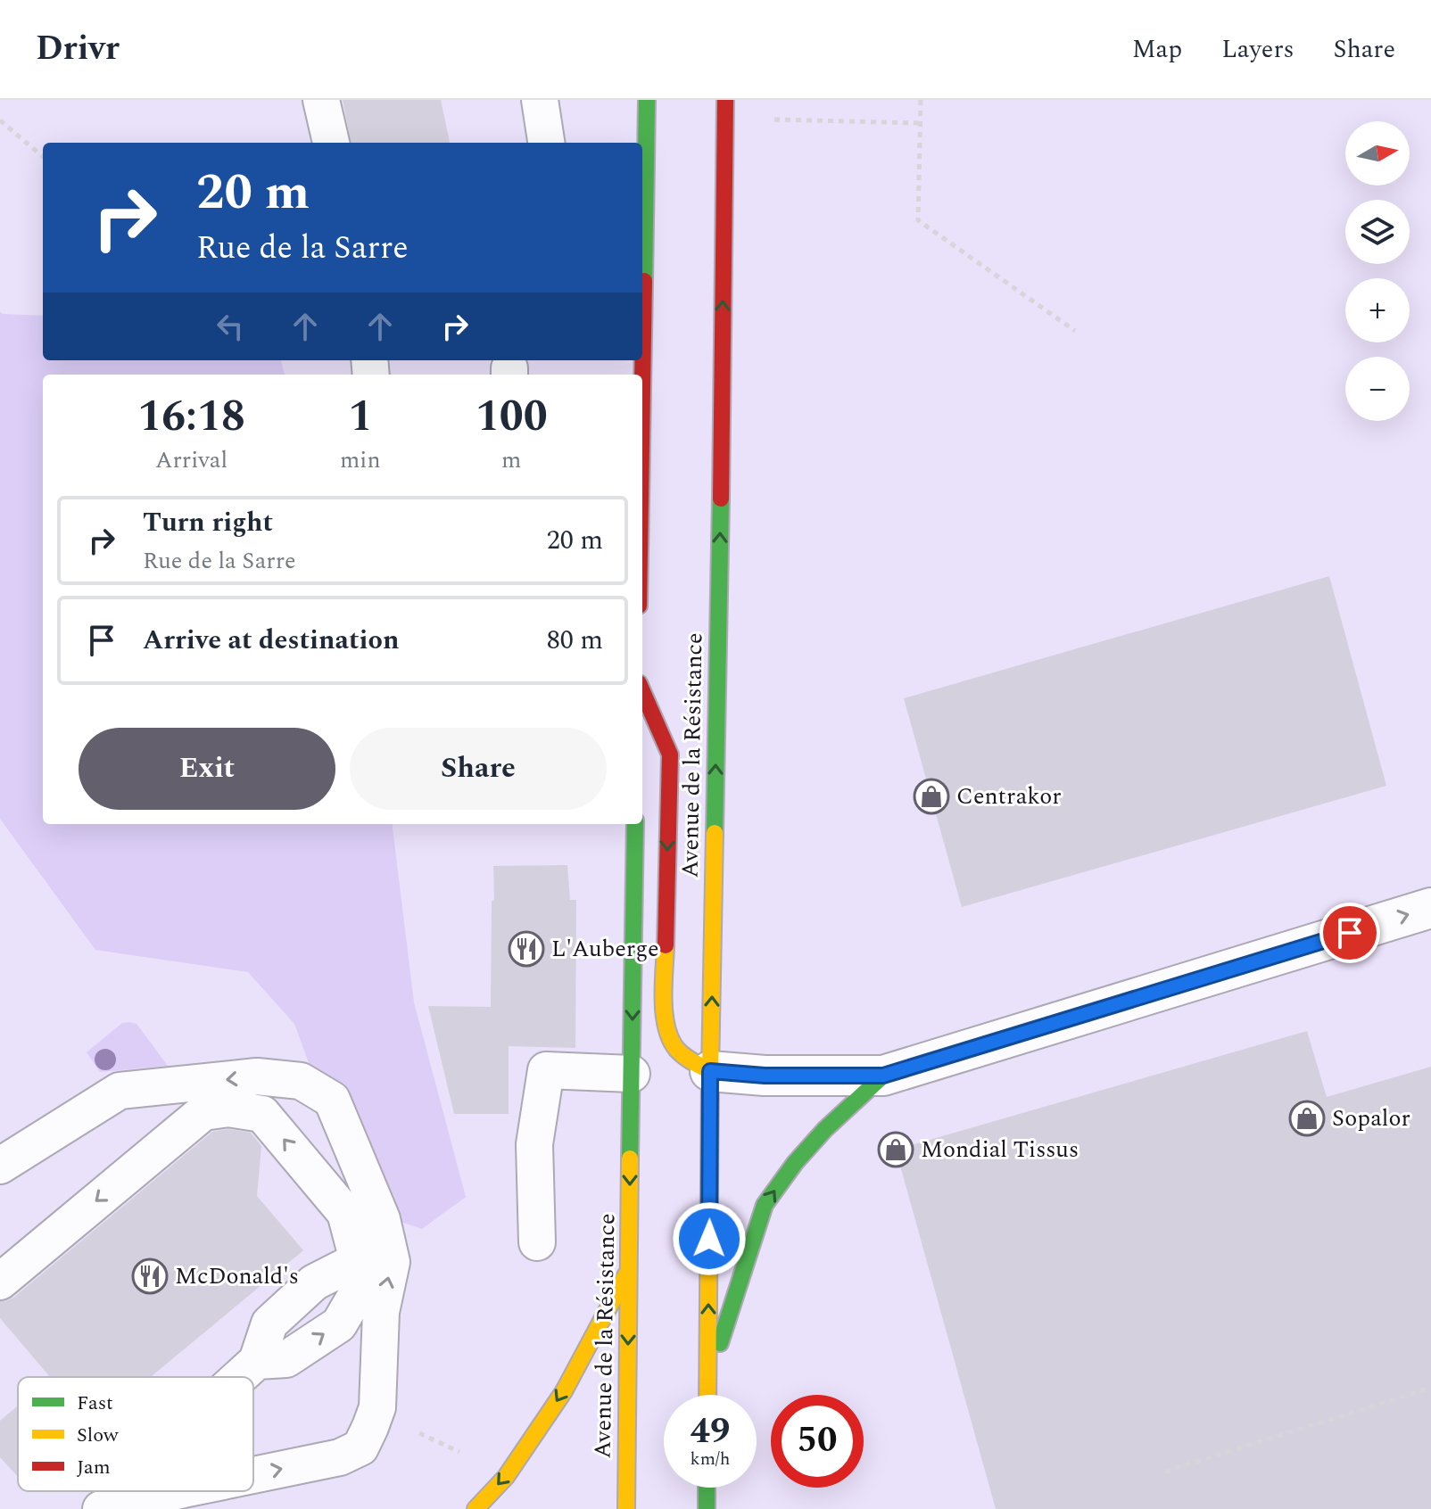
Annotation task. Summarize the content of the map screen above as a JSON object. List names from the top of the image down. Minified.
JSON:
{"streets":{"main road":["Avenue de la Résistance"]},"places":{"shop":["Centrakor","Sopalor","Mondial Tissus"],"restaurant":["L'Auberge","McDonald's"]},"legend":["Fast","Slow","Jam"],"north":"right","page":{"header":"Drivr","nav":["Map","Layers","Share"],"map_buttons":["+","−"],"turn":["20 m","Rue de la Sarre"],"eta":["16:18","Arrival","1","min","100","m"],"list":[{"name":"Turn right","note":"Rue de la Sarre","value":"20 m"},{"name":"Arrive at destination","value":"80 m"}],"buttons":["Exit","Share"],"speed":"49 km/h","limit":"50"}}
